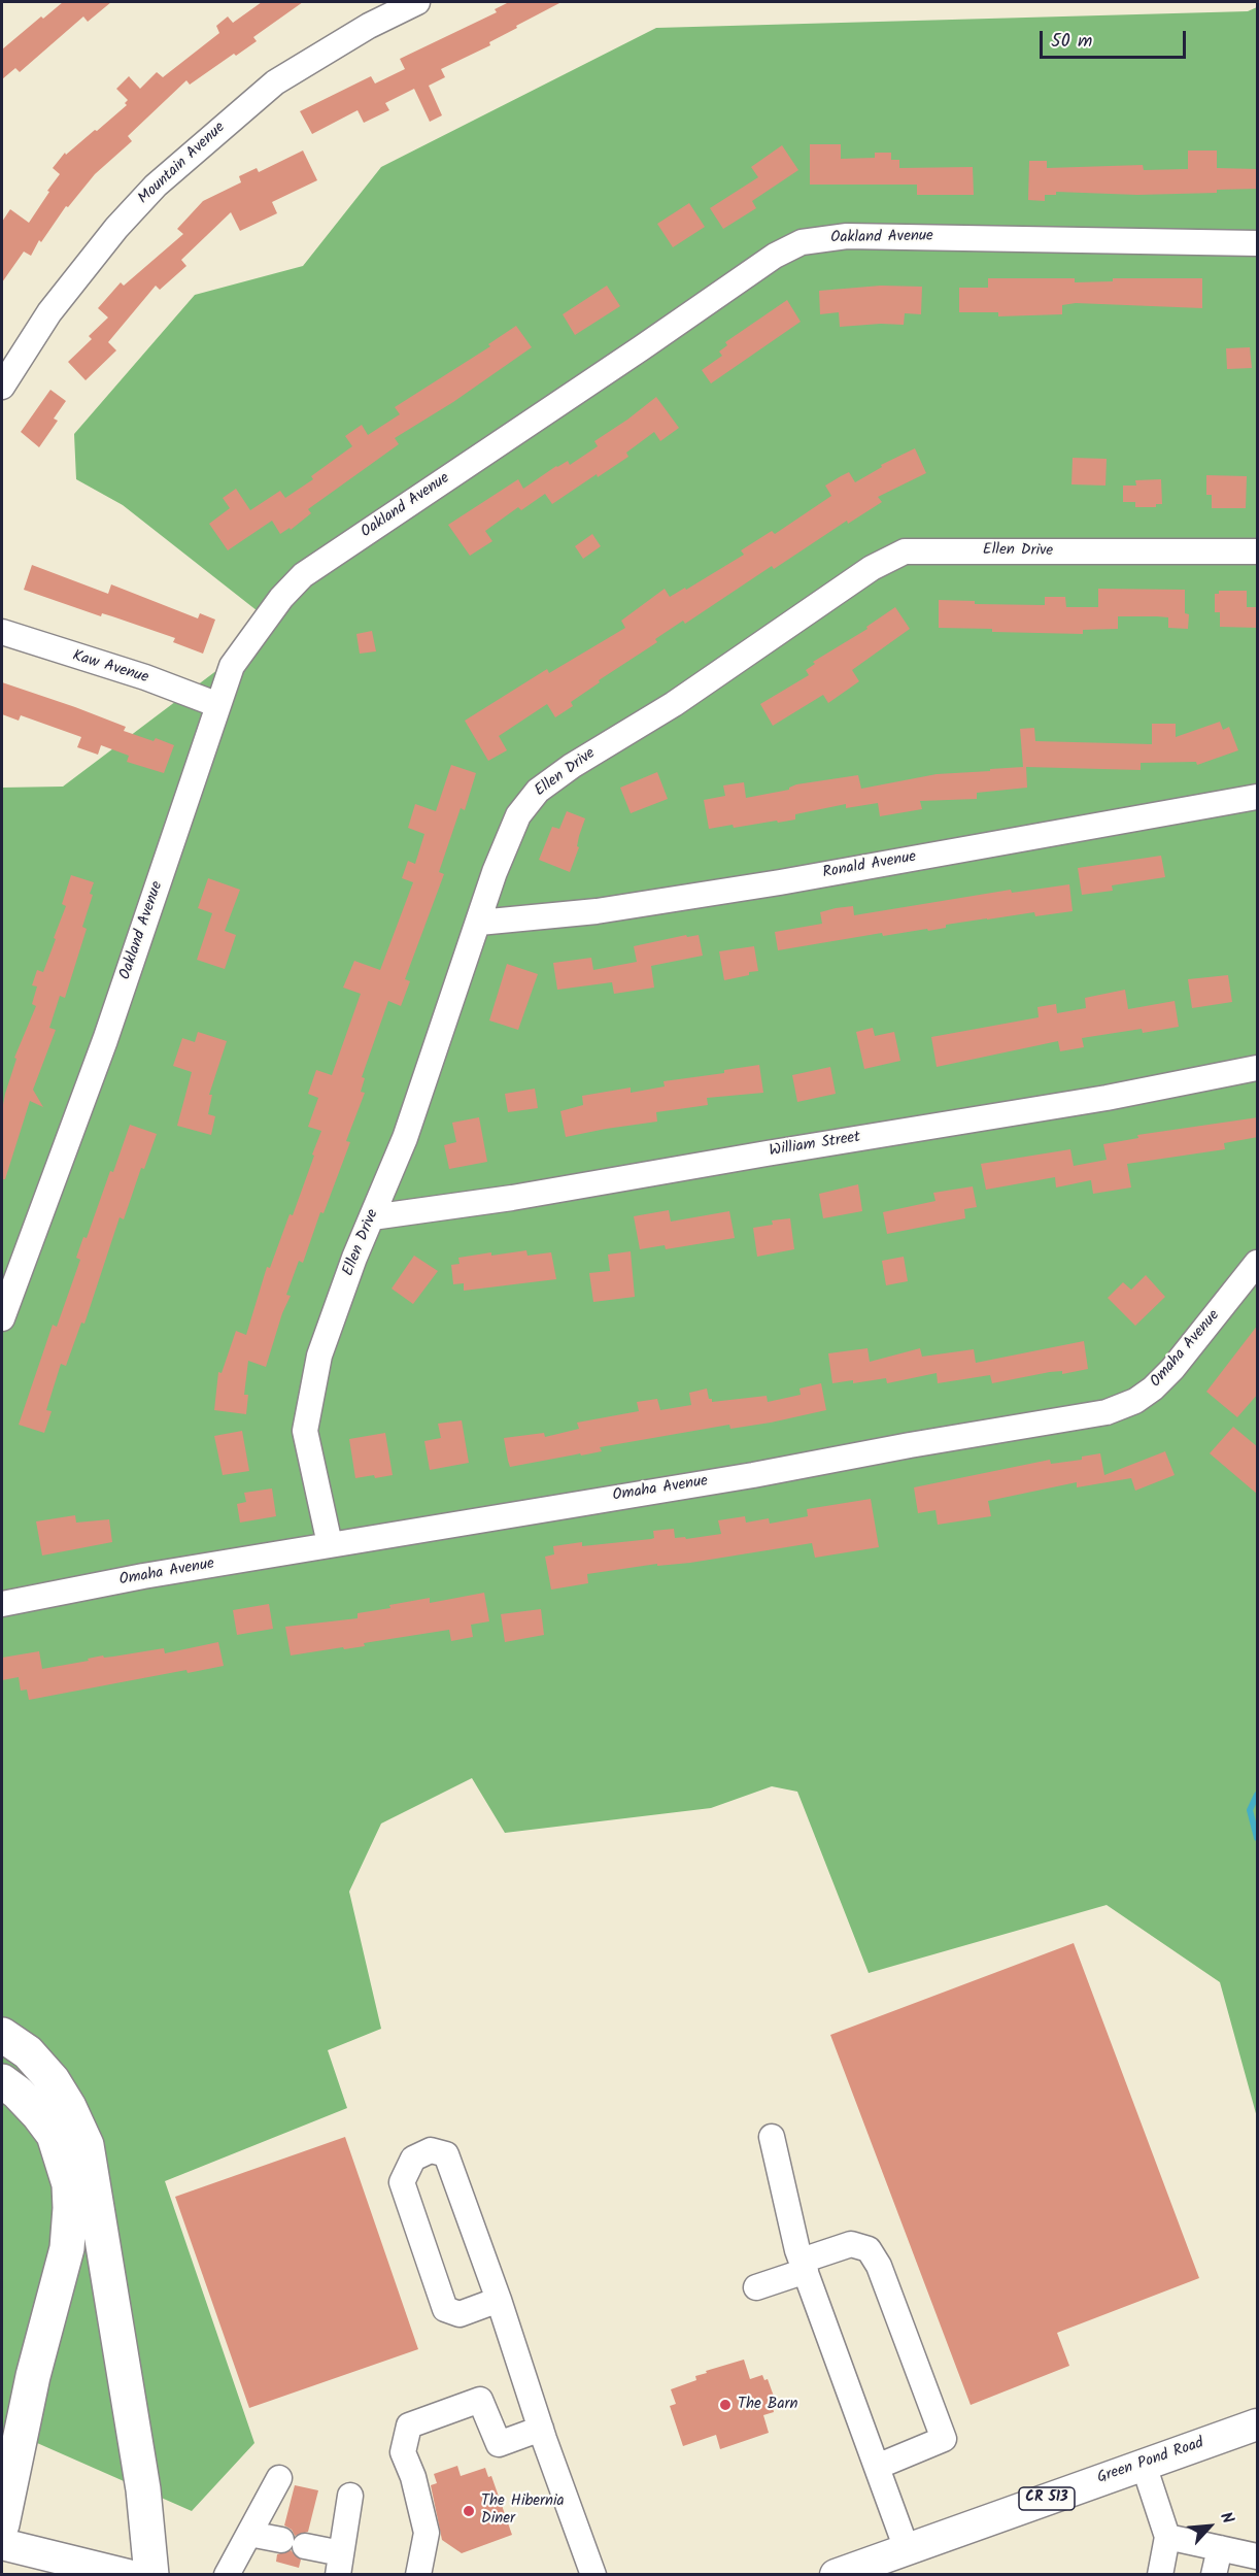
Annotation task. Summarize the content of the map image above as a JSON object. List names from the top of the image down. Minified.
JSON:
{"streets":{"main road":["Green Pond Road","CR 513"],"street":["Mountain Avenue","Oakland Avenue","Ellen Drive","Kaw Avenue","Ronald Avenue","William Street","Omaha Avenue"]},"crossings":[["Oakland Avenue","Kaw Avenue"],["Ellen Drive","Ronald Avenue"],["Ellen Drive","William Street"],["Ellen Drive","Omaha Avenue"]],"places":["The Barn","The Hibernia Diner"],"scale_bar":"50 m","north":"top right"}
